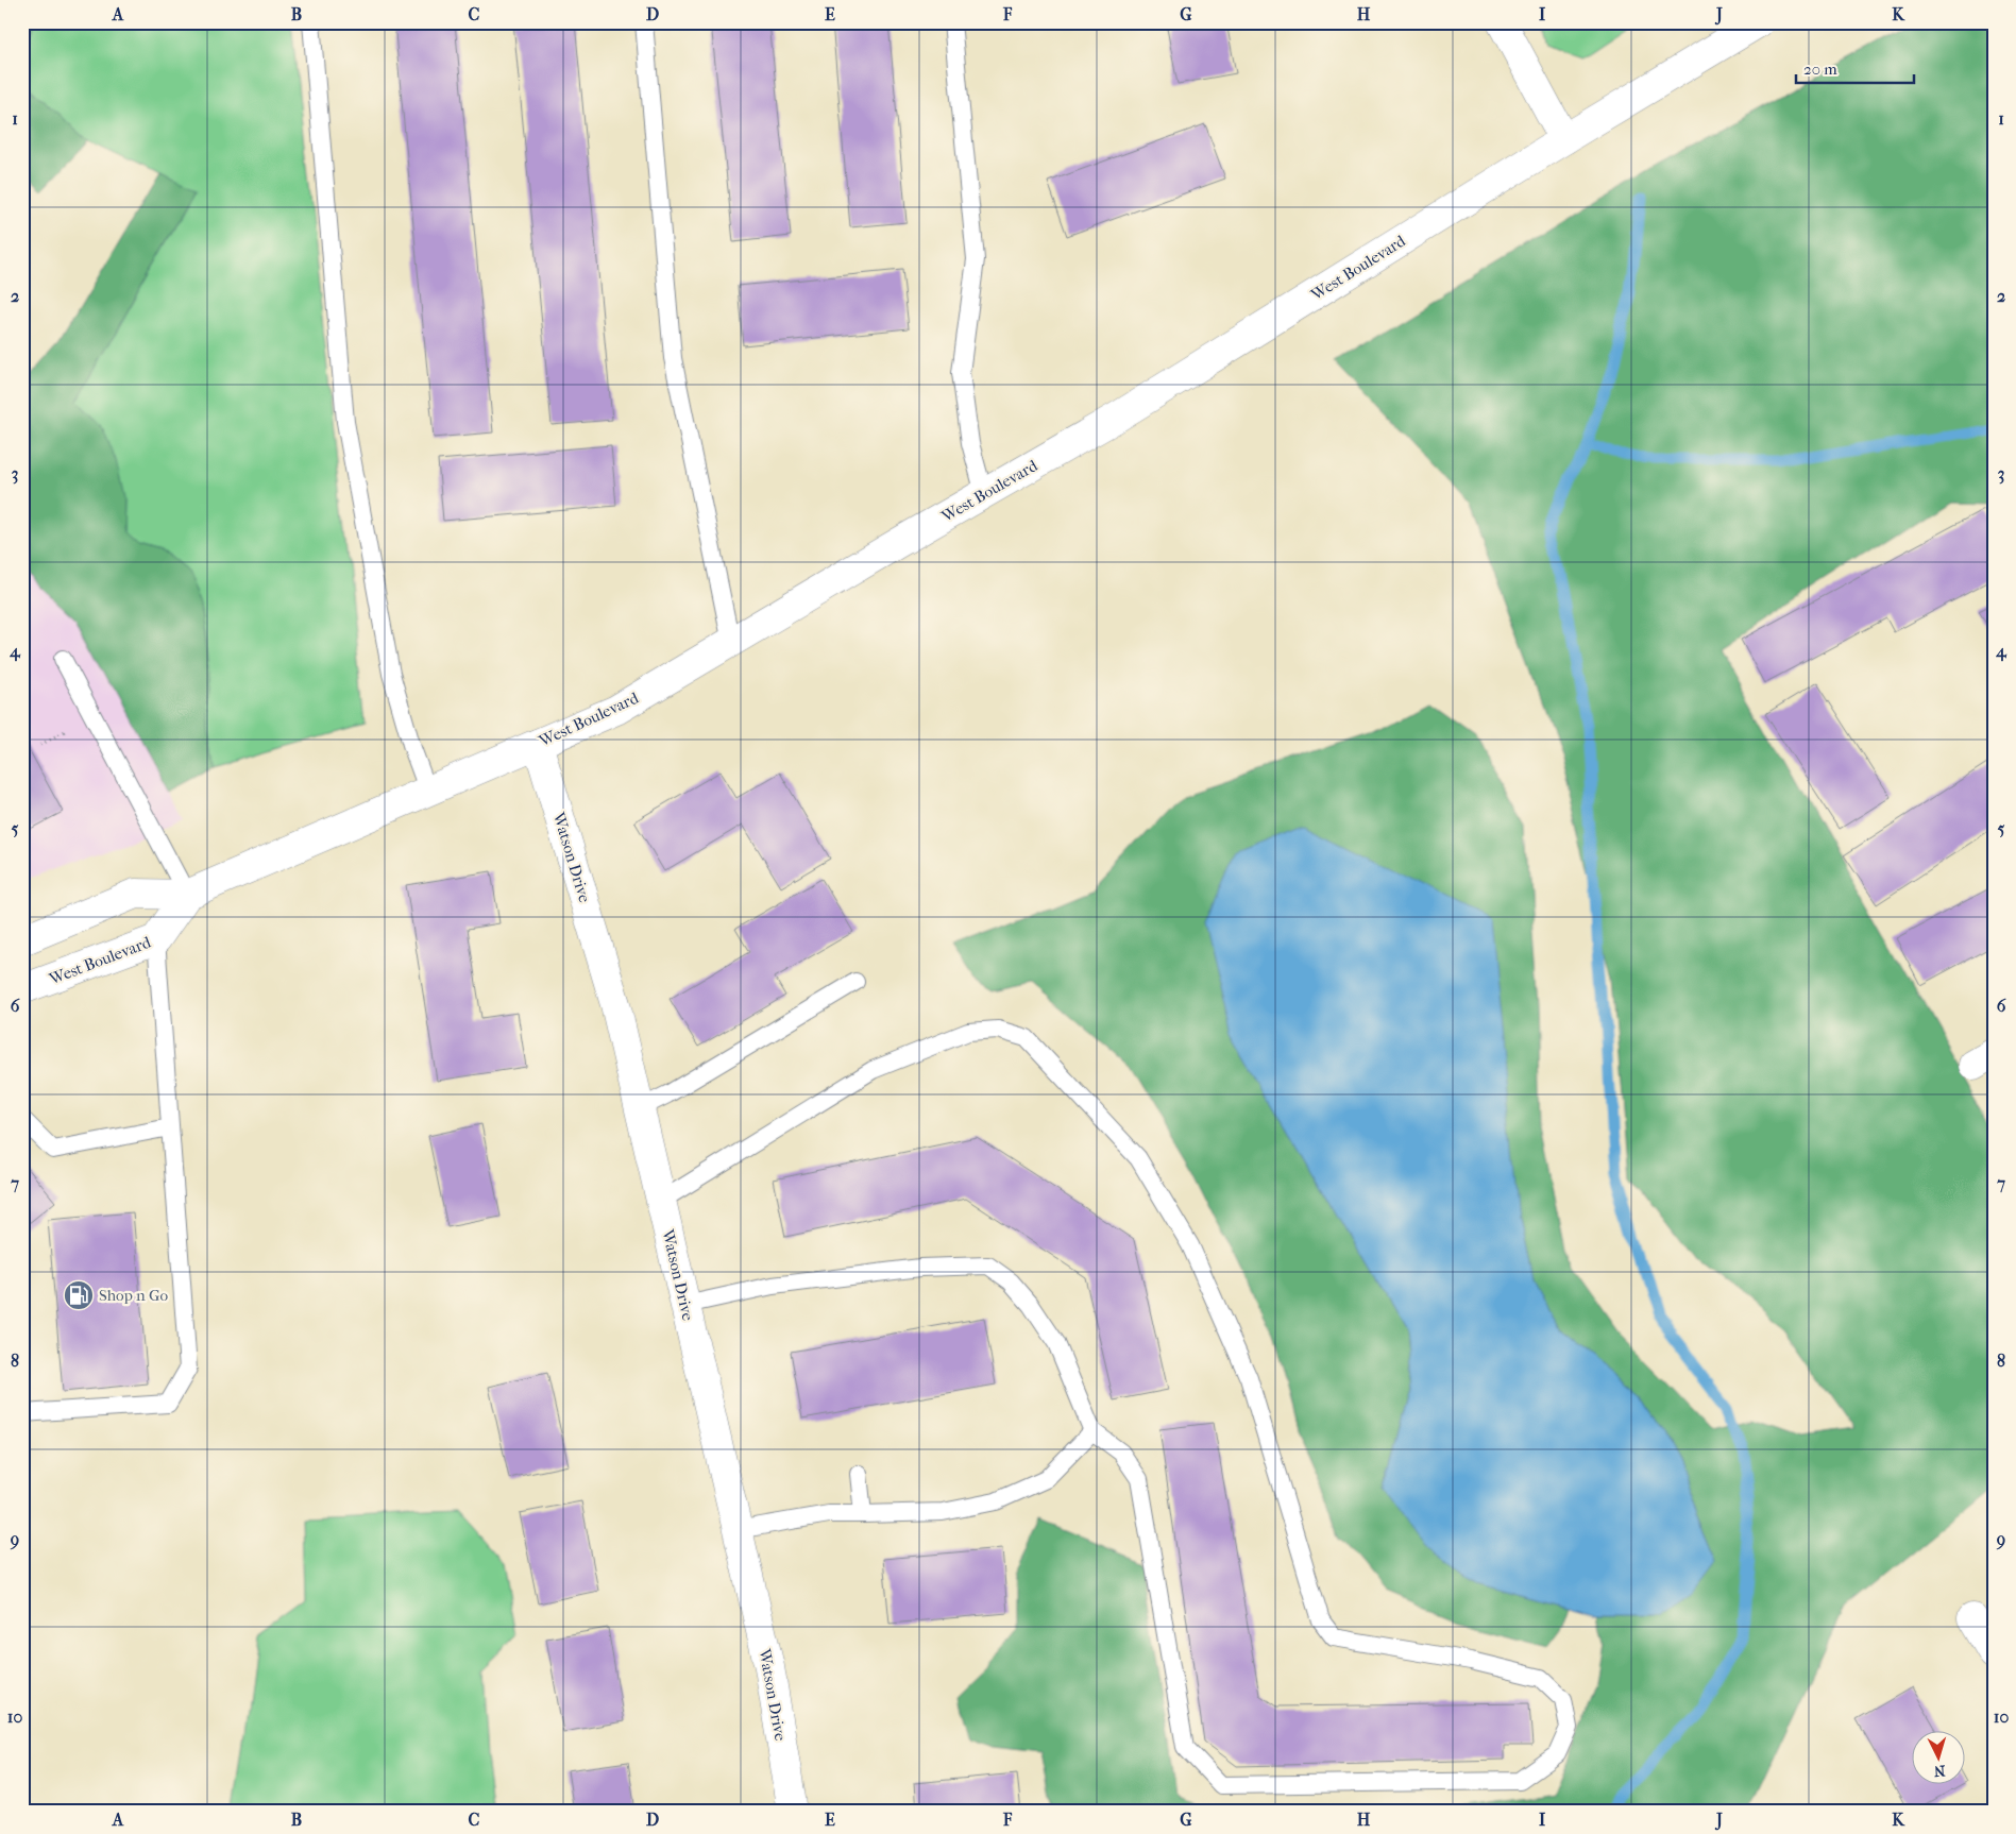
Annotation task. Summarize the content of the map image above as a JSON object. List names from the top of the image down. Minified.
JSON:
{"streets":{"main road":["West Boulevard","Watson Drive"]},"crossings":[["West Boulevard","Watson Drive"]],"places":{"fuel station":["Shop n Go"]},"scale_bar":"20 m","north":"bottom","grid":{"columns":["A","B","C","D","E","F","G","H","I","J","K"],"rows":["1","2","3","4","5","6","7","8","9","10"]}}
